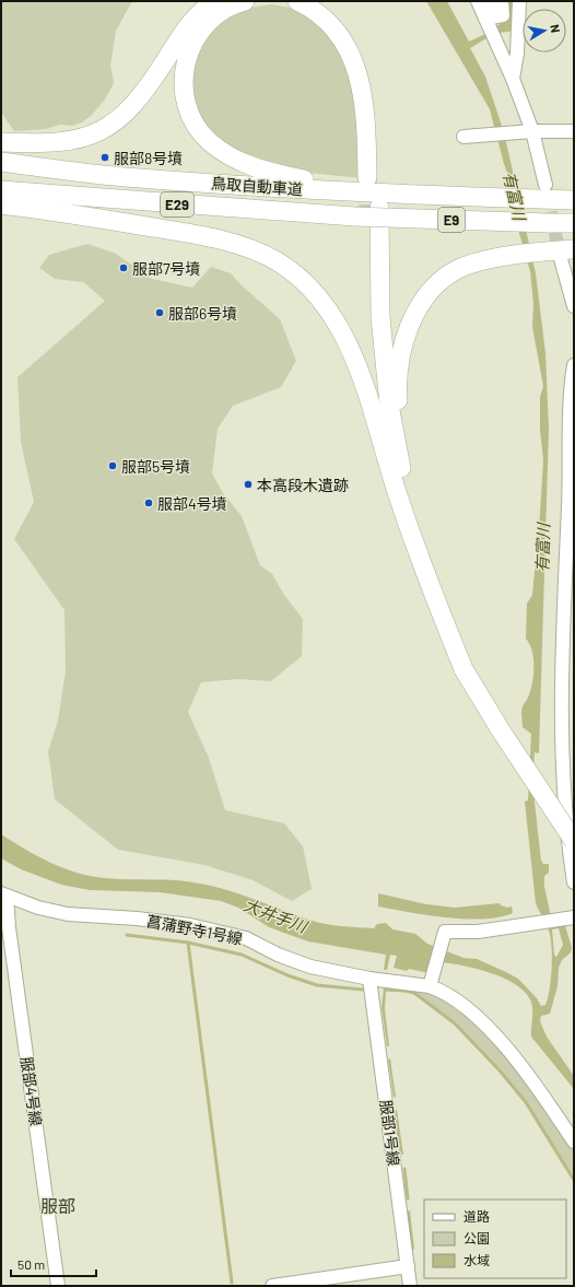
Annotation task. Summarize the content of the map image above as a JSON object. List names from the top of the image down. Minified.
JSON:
{"streets":{"highway":["鳥取自動車道","E29","E9"],"street":["菖蒲野寺1号線","服部4号線","服部1号線"]},"crossings":[["鳥取自動車道","E9"],["菖蒲野寺1号線","服部4号線"],["菖蒲野寺1号線","服部1号線"]],"districts":["服部"],"water":["有富川","大井手川"],"places":["服部8号墳","服部7号墳","服部6号墳","服部5号墳","本高段木遺跡","服部4号墳"],"legend":["道路","公園","水域"],"scale_bar":"50 m","north":"right"}
